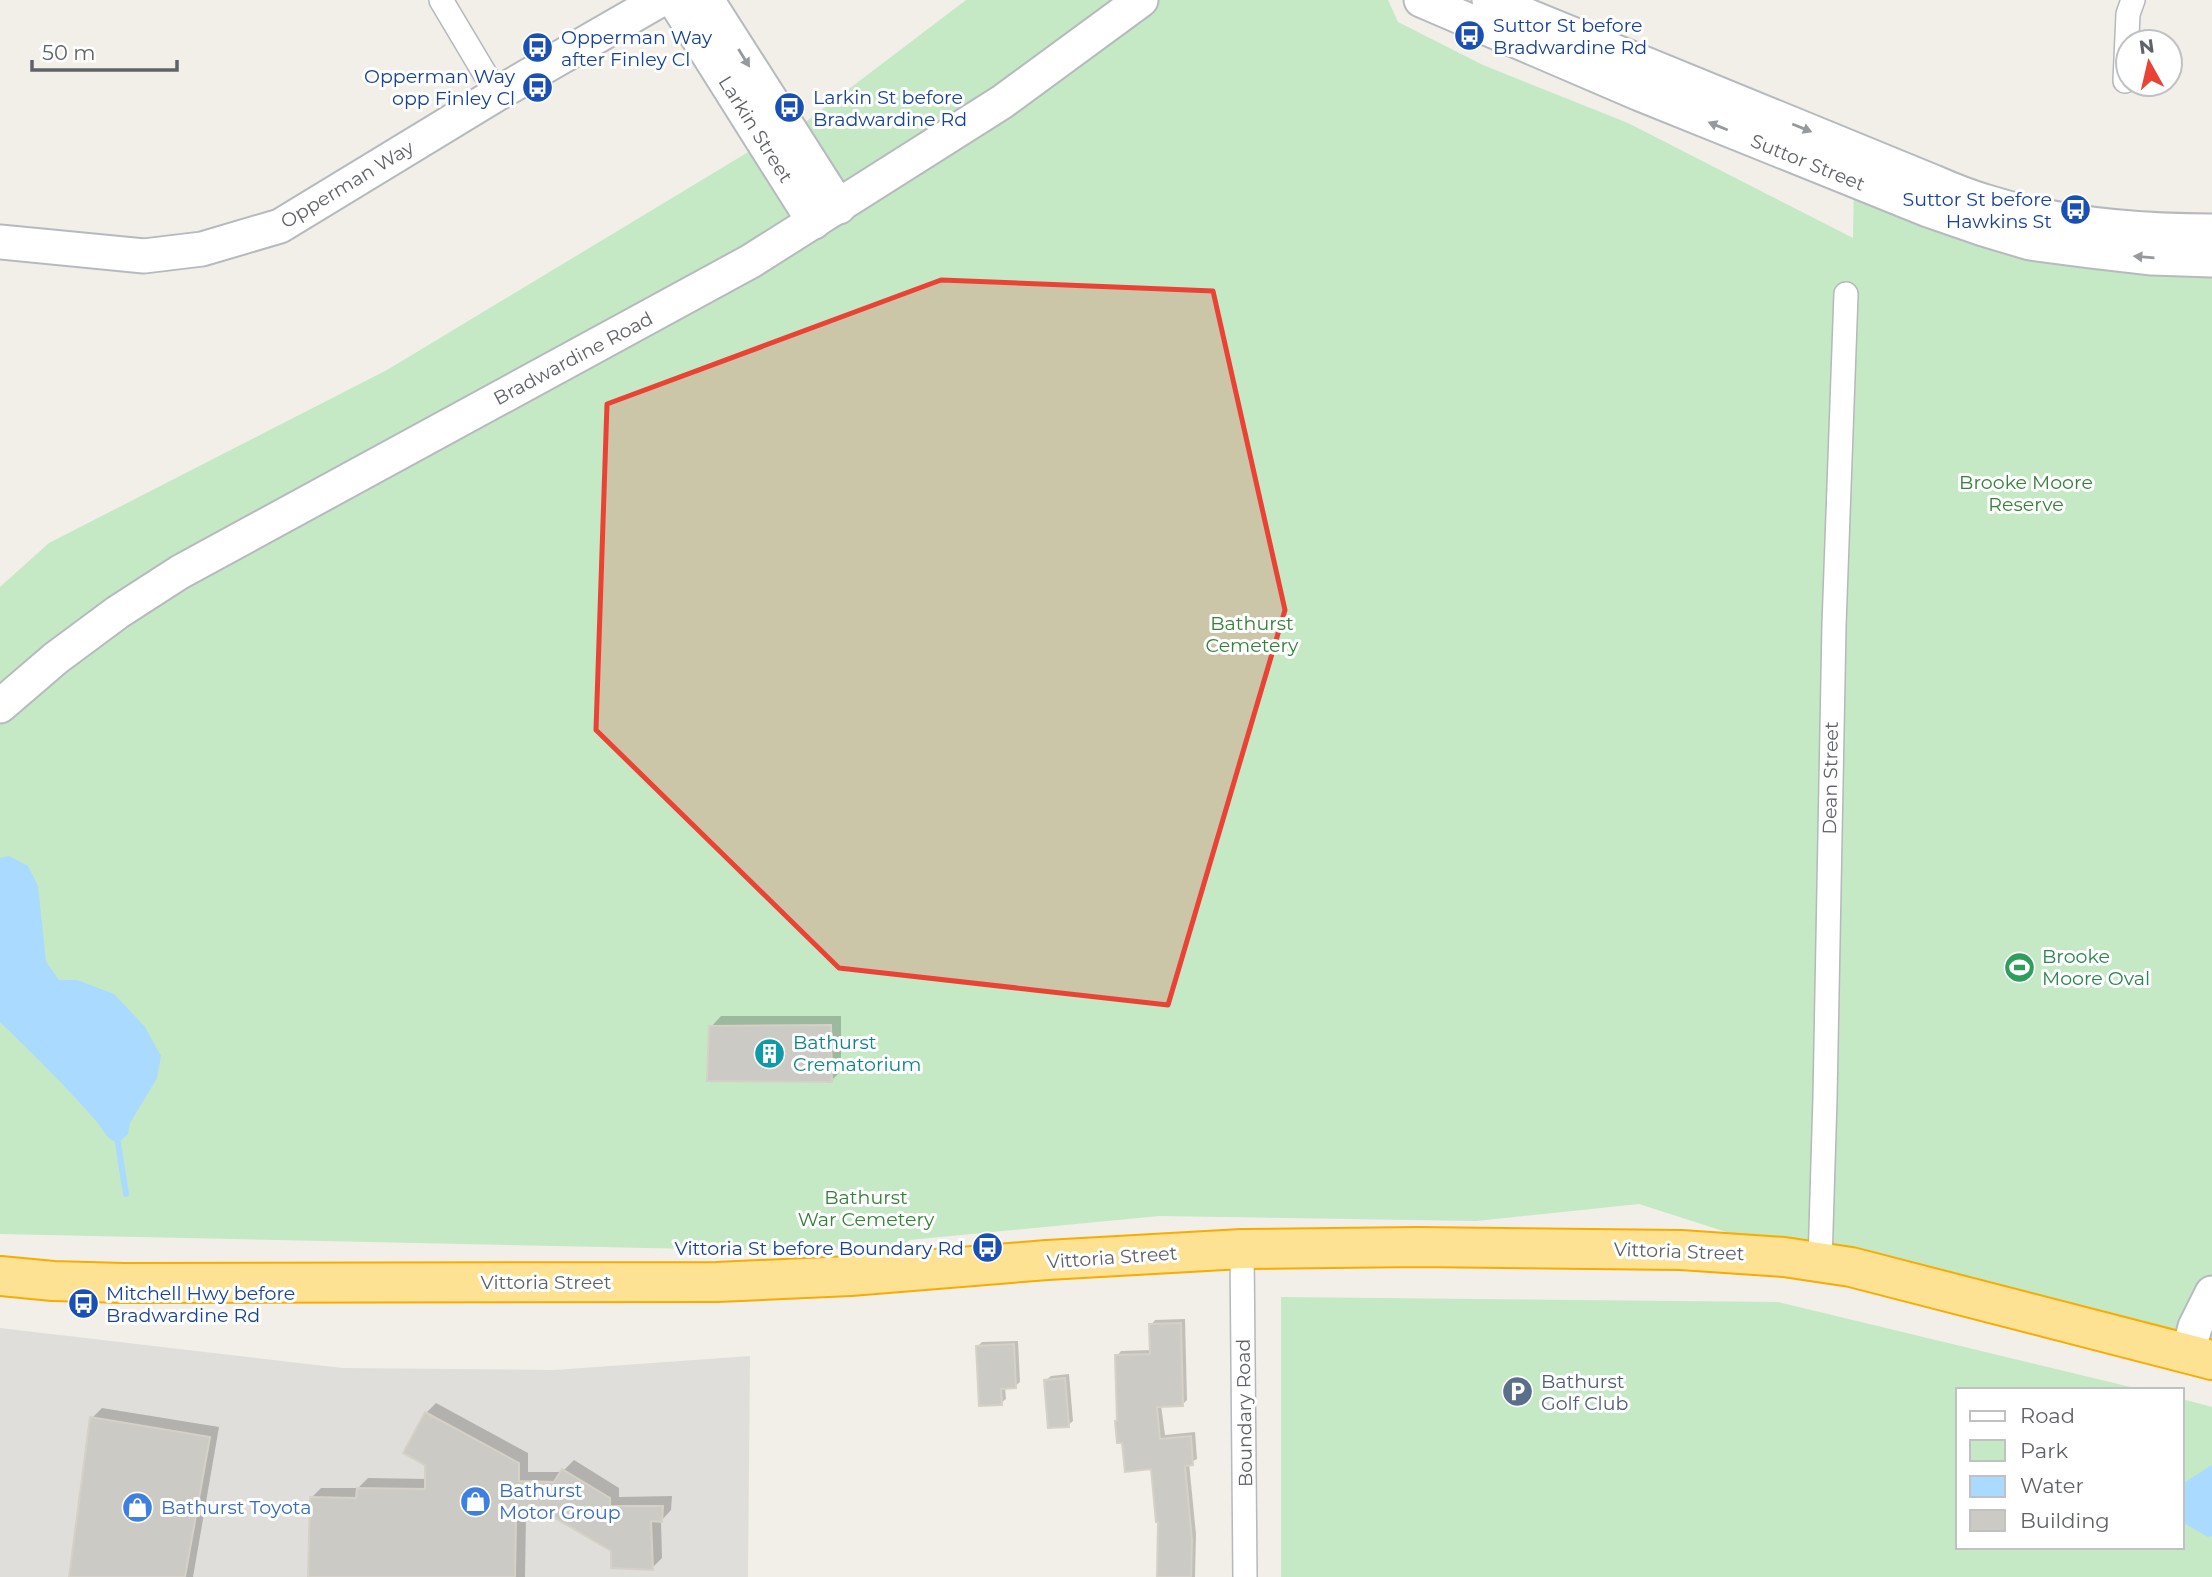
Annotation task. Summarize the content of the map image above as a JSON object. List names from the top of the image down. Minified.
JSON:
{"streets":{"highway":["Vittoria Street"],"main road":["Larkin Street","Suttor Street","Opperman Way","Bradwardine Road"],"street":["Dean Street","Boundary Road"]},"crossings":[["Larkin Street","Bradwardine Road"],["Dean Street","Vittoria Street"],["Vittoria Street","Boundary Road"]],"parks":["Brooke Moore Reserve","Bathurst Cemetery","Bathurst War Cemetery"],"places":{"bus stop":["Suttor St before Bradwardine Rd","Opperman Way after Finley Cl","Opperman Way opp Finley Cl","Larkin St before Bradwardine Rd","Suttor St before Hawkins St","Vittoria St before Boundary Rd","Mitchell Hwy before Bradwardine Rd"],"sports":["Brooke Moore Oval"],"building":["Bathurst Crematorium"],"parking":["Bathurst Golf Club"],"shop":["Bathurst Motor Group","Bathurst Toyota"]},"legend":["Road","Park","Water","Building"],"scale_bar":"50 m","north":"top"}
